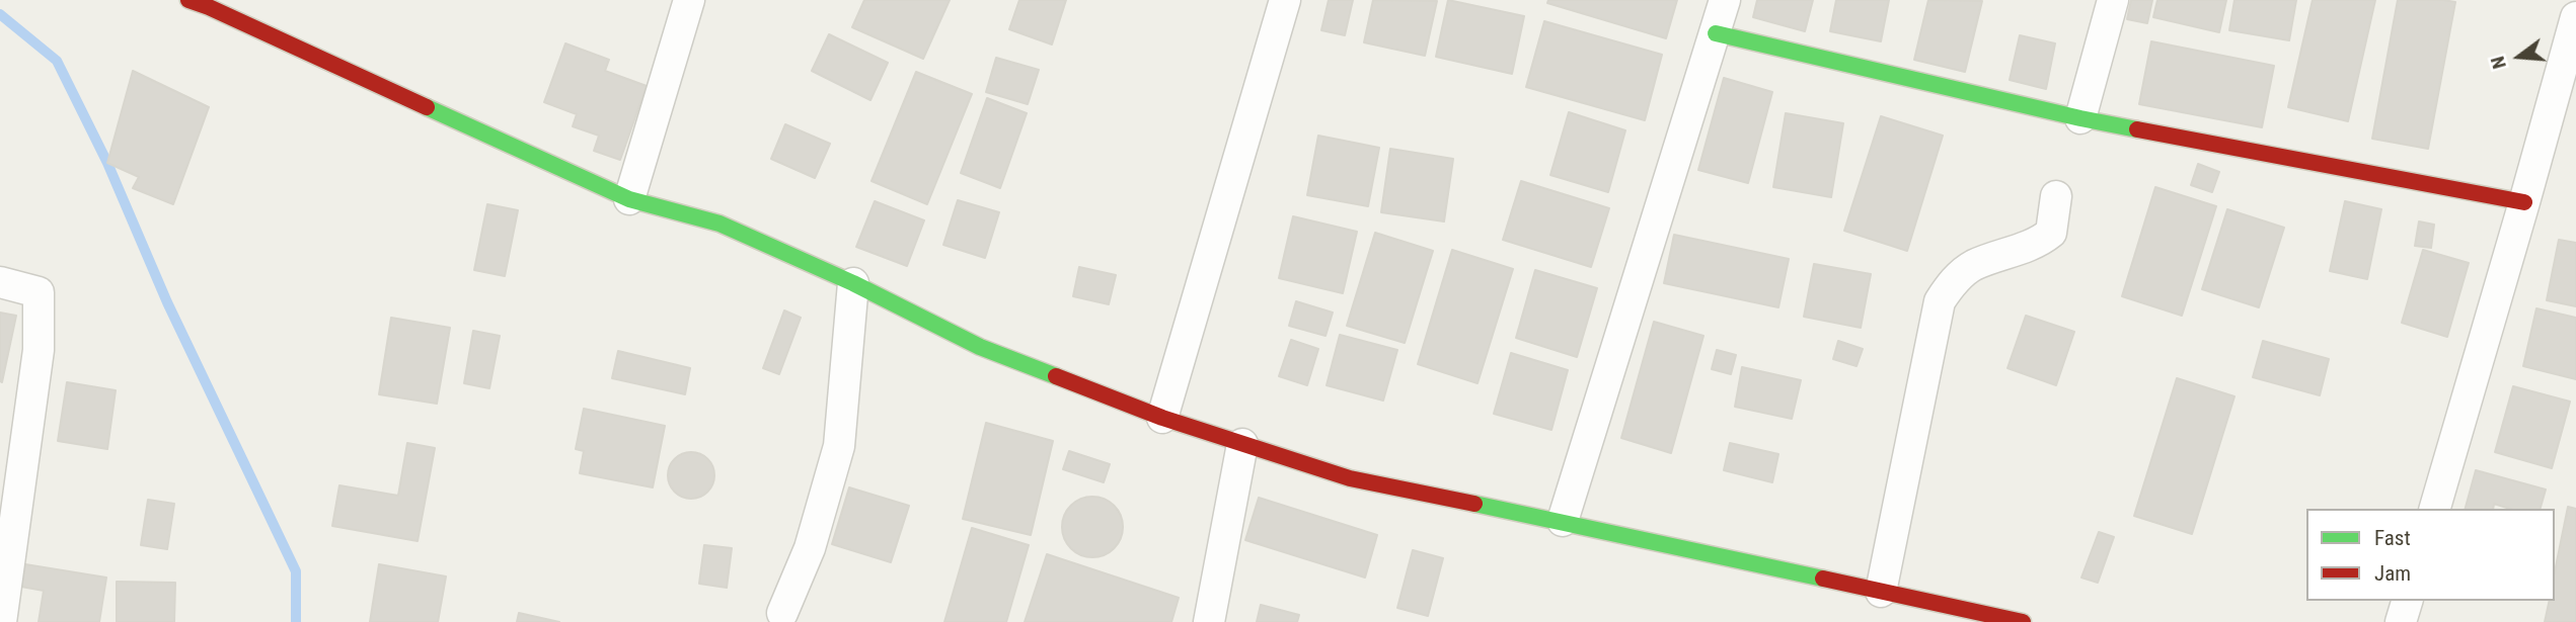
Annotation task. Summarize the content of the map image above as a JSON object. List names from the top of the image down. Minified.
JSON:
{"legend":["Fast","Jam"],"north":"left"}
